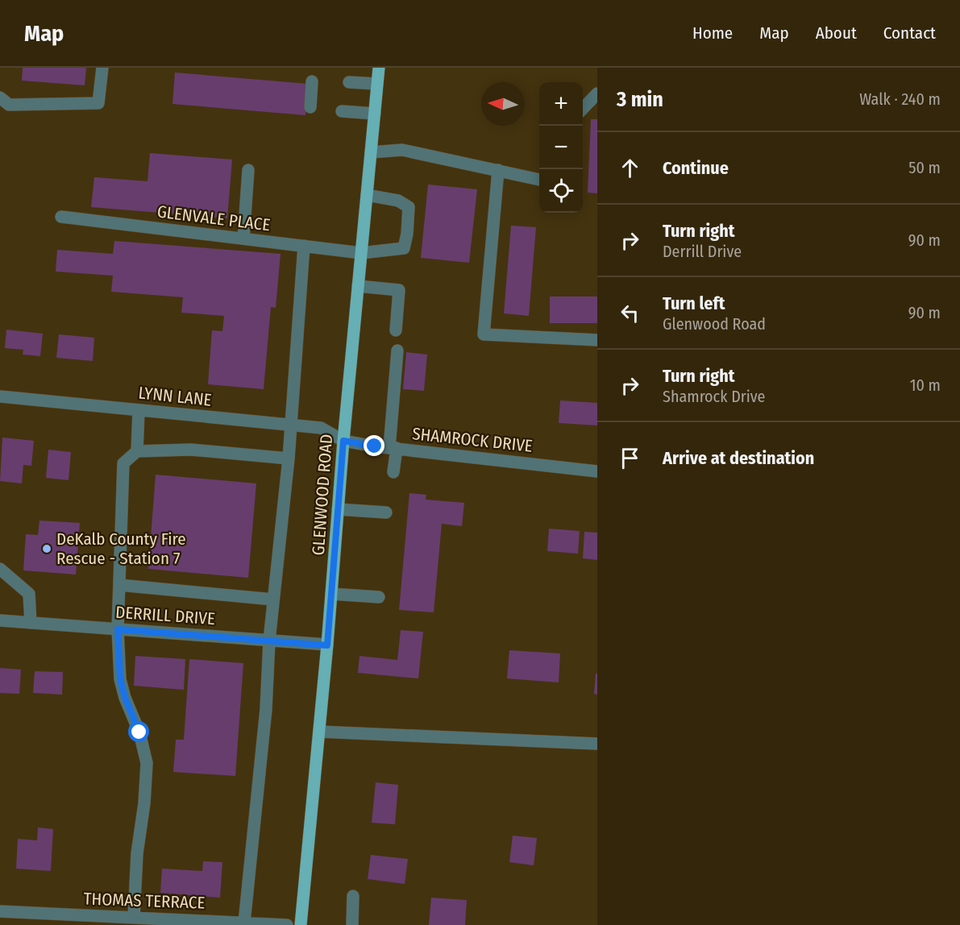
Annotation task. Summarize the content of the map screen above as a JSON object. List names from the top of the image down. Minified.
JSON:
{"streets":{"main road":["GLENWOOD ROAD"],"street":["GLENVALE PLACE","LYNN LANE","SHAMROCK DRIVE","DERRILL DRIVE","THOMAS TERRACE"]},"crossings":[["GLENVALE PLACE","GLENWOOD ROAD"],["LYNN LANE","SHAMROCK DRIVE"],["LYNN LANE","GLENWOOD ROAD"],["SHAMROCK DRIVE","GLENWOOD ROAD"],["GLENWOOD ROAD","DERRILL DRIVE"]],"places":["DeKalb County Fire Rescue - Station 7"],"north":"left","page":{"header":"Map","nav":["Home","Map","About","Contact"],"heading":["3 min","Walk · 240 m"],"map_buttons":["+","−"],"list":[["Continue","50 m"],["Turn right","Derrill Drive","90 m"],["Turn left","Glenwood Road","90 m"],["Turn right","Shamrock Drive","10 m"],"Arrive at destination"]}}
